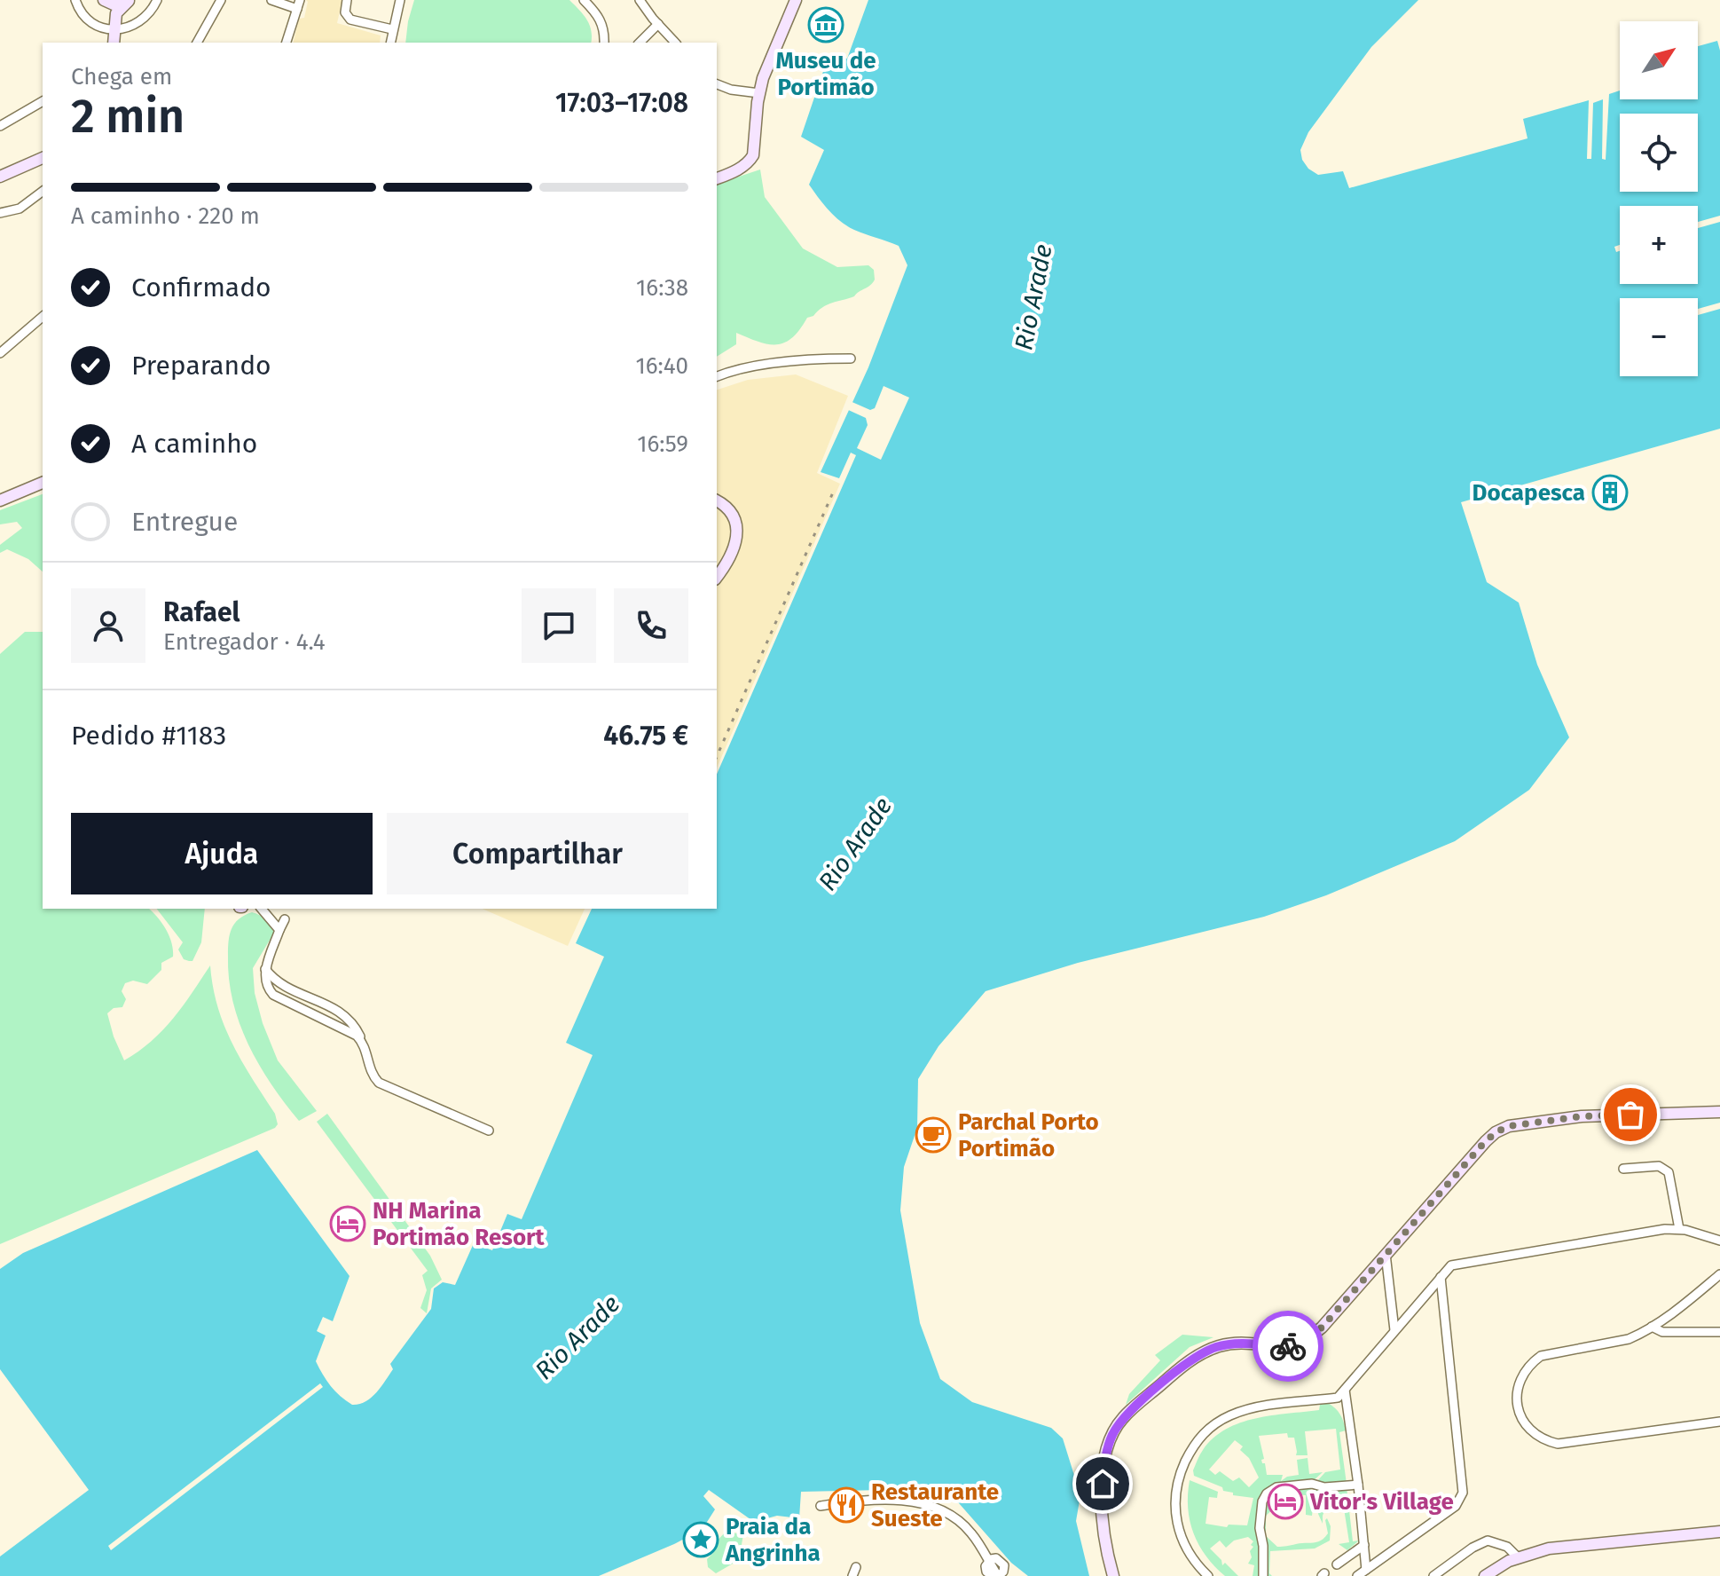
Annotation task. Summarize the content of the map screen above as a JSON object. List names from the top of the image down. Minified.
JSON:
{"water":["Rio Arade"],"places":{"museum":["Museu de Portimão"],"building":["Docapesca"],"cafe":["Parchal Porto Portimão"],"hotel":["NH Marina Portimão Resort","Vitor's Village"],"restaurant":["Restaurante Sueste"],"place":["Praia da Angrinha"]},"north":"top right","page":{"map_buttons":["+","−"],"heading":["2 min","Chega em","17:03–17:08"],"panel":["Rafael","Entregador · 4.4","Pedido #1183","46.75 €"],"bar":"A caminho · 220 m","list":[["Confirmado","16:38"],["Preparando","16:40"],["A caminho","16:59"],"Entregue"],"buttons":["Ajuda","Compartilhar"]}}
